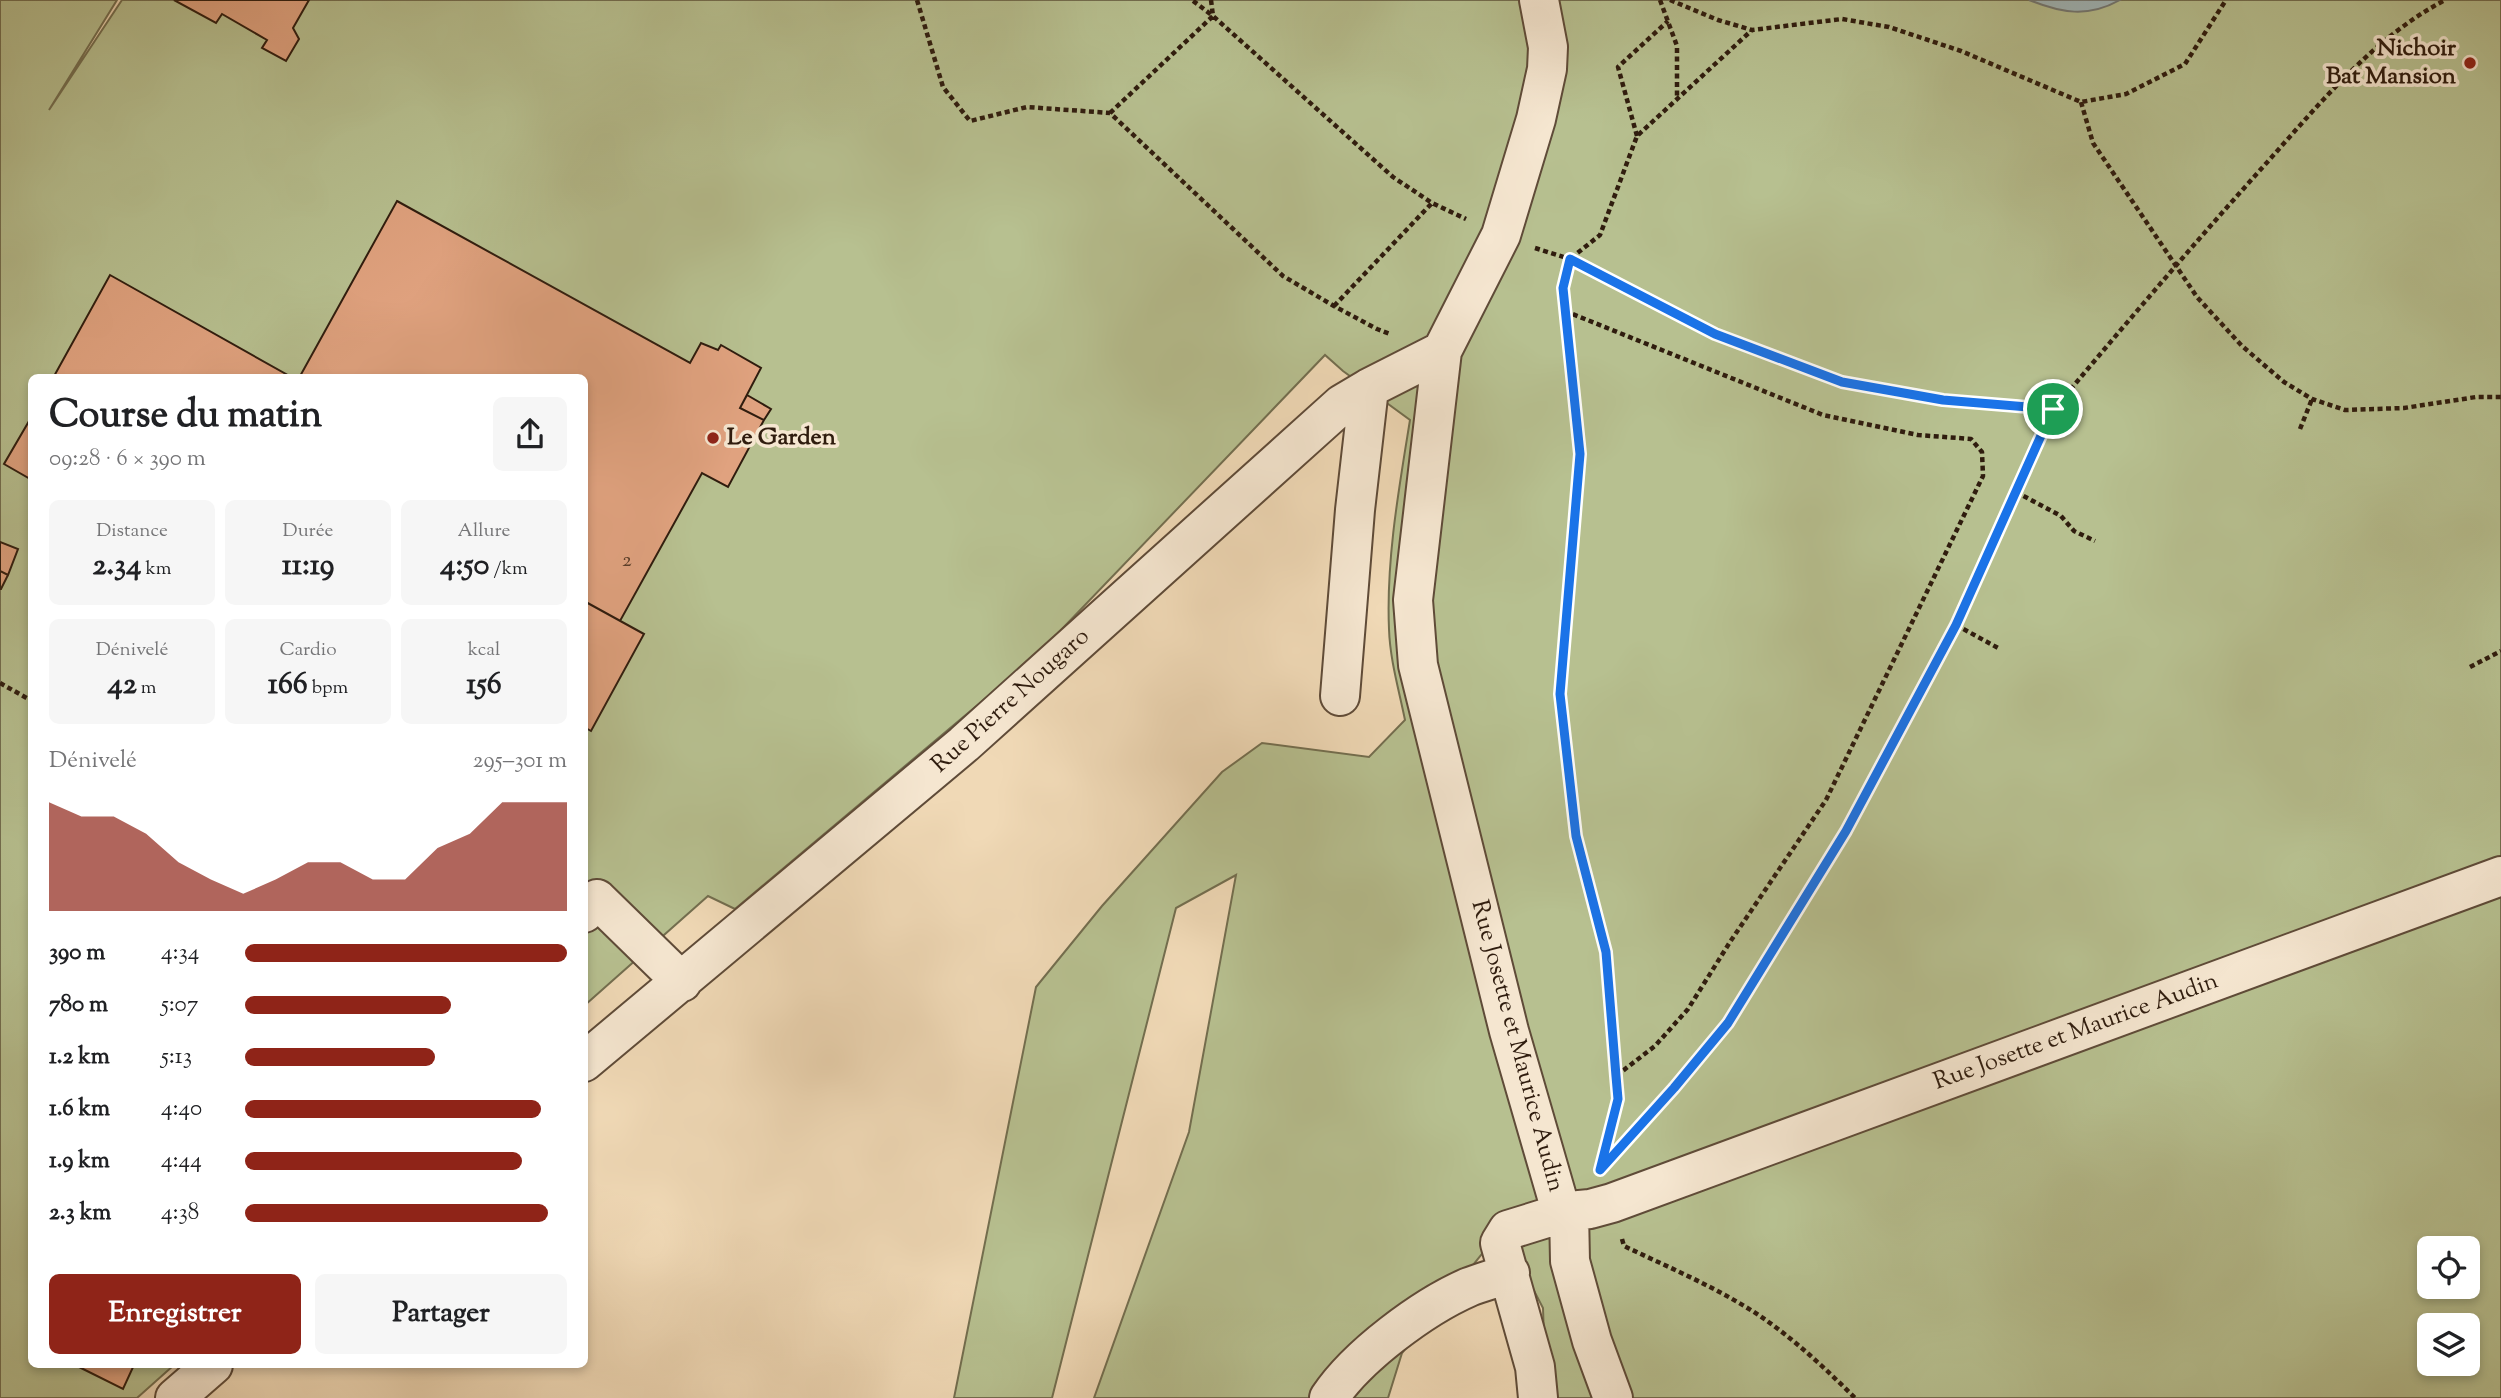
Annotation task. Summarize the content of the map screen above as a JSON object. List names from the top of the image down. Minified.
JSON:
{"streets":{"street":["Rue Pierre Nougaro","Rue Josette et Maurice Audin"]},"crossings":[["Rue Pierre Nougaro","Rue Josette et Maurice Audin"]],"places":["Nichoir Bat Mansion","Le Garden"],"house_numbers":["2"],"page":{"heading":["Course du matin","09:28 · 6 × 390 m"],"stats":[["Distance","2.34 km"],["Durée","11:19"],["Allure","4:50 /km"],["Dénivelé","42 m"],["Cardio","166 bpm"],["kcal","156"]],"chart":["Dénivelé","295–301 m"],"list":[{"name":"390 m","note":"4:34"},{"name":"780 m","note":"5:07"},{"name":"1.2 km","note":"5:13"},{"name":"1.6 km","note":"4:40"},{"name":"1.9 km","note":"4:44"},{"name":"2.3 km","note":"4:38"}],"buttons":["Enregistrer","Partager"]}}
